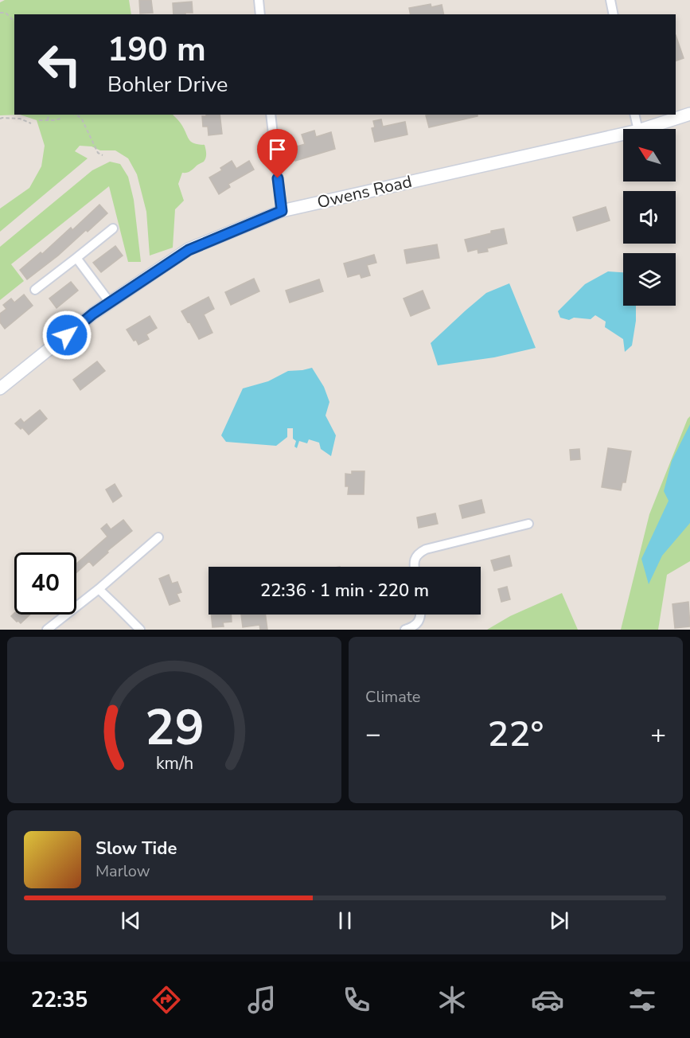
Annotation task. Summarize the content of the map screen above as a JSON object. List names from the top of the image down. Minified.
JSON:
{"streets":{"street":["Owens Road"]},"north":"top left","page":{"turn":["190 m","Bohler Drive"],"limit":"40","trip":"22:36 · 1 min · 220 m","tile":"Climate","heat":["−","22°","+"],"song":["Slow Tide","Marlow"],"tabs":"22:35","gauge":["29","km/h"]}}
